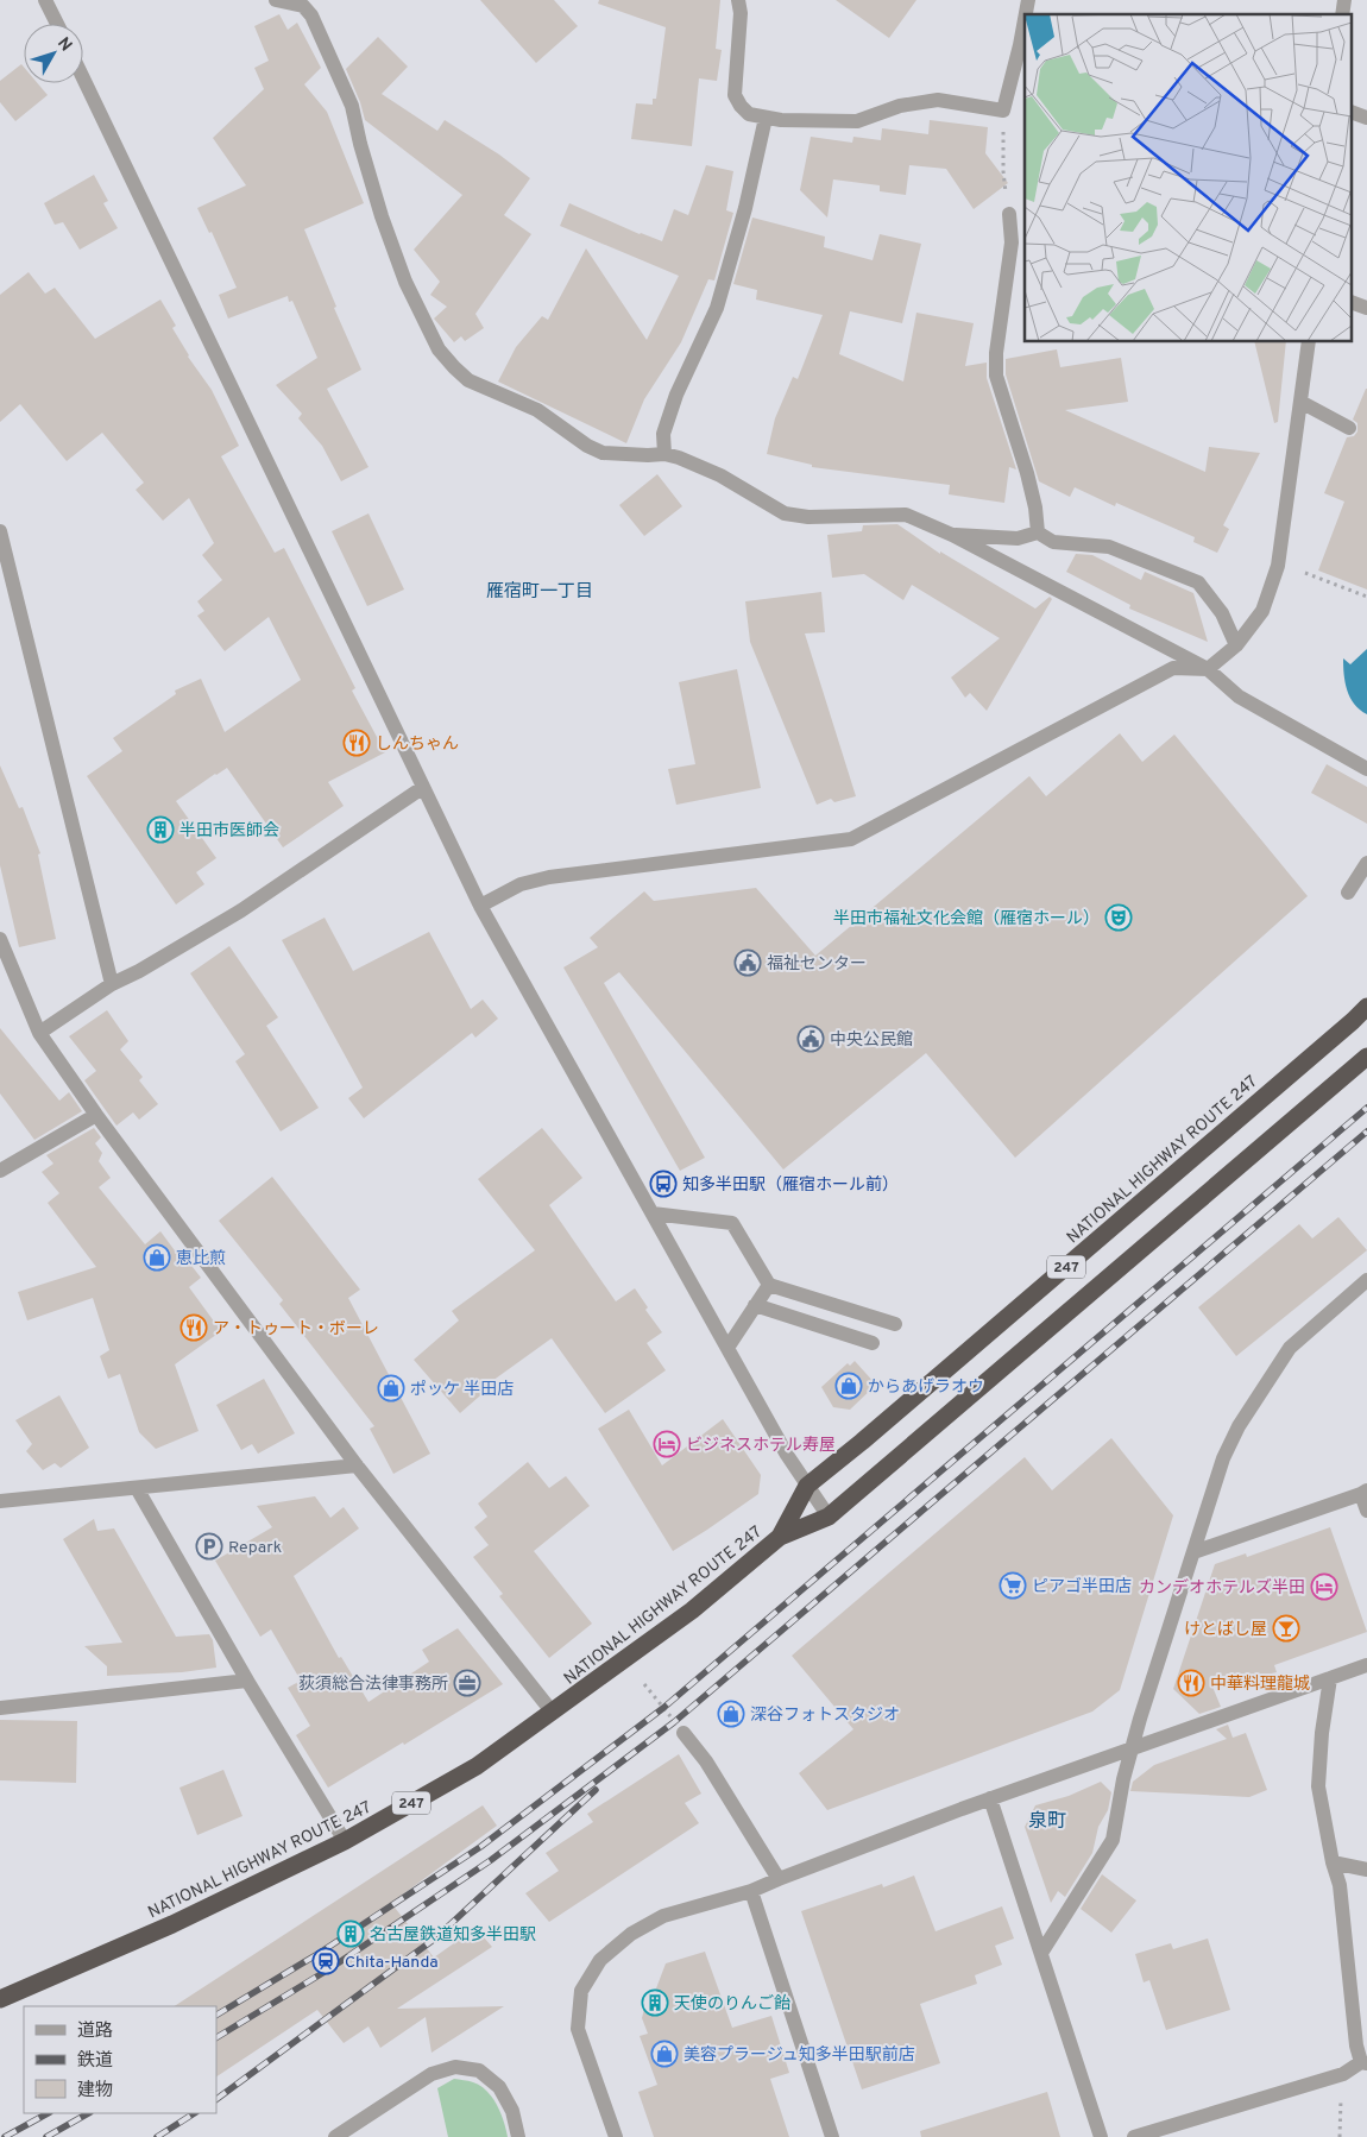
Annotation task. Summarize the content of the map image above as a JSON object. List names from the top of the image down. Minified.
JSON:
{"streets":{"highway":["NATIONAL HIGHWAY ROUTE 247","247"]},"districts":["雁宿町一丁目","泉町"],"places":{"restaurant":["しんちゃん","ア・トゥート・ボーレ","中華料理龍城"],"building":["半田市医師会","名古屋鉄道知多半田駅","天使のりんご飴"],"theatre":["半田市福祉文化会館（雁宿ホール）"],"public building":["福祉センター","中央公民館"],"bus stop":["知多半田駅（雁宿ホール前）"],"shop":["恵比煎","からあげラオウ","ポッケ 半田店","深谷フォトスタジオ","美容プラージュ知多半田駅前店"],"hotel":["ビジネスホテル寿屋","カンデオホテルズ半田"],"parking":["Repark"],"supermarket":["ピアゴ半田店"],"bar":["けとばし屋"],"office":["荻須総合法律事務所"],"station":["Chita-Handa"]},"legend":["道路","鉄道","建物"],"north":"top right"}
